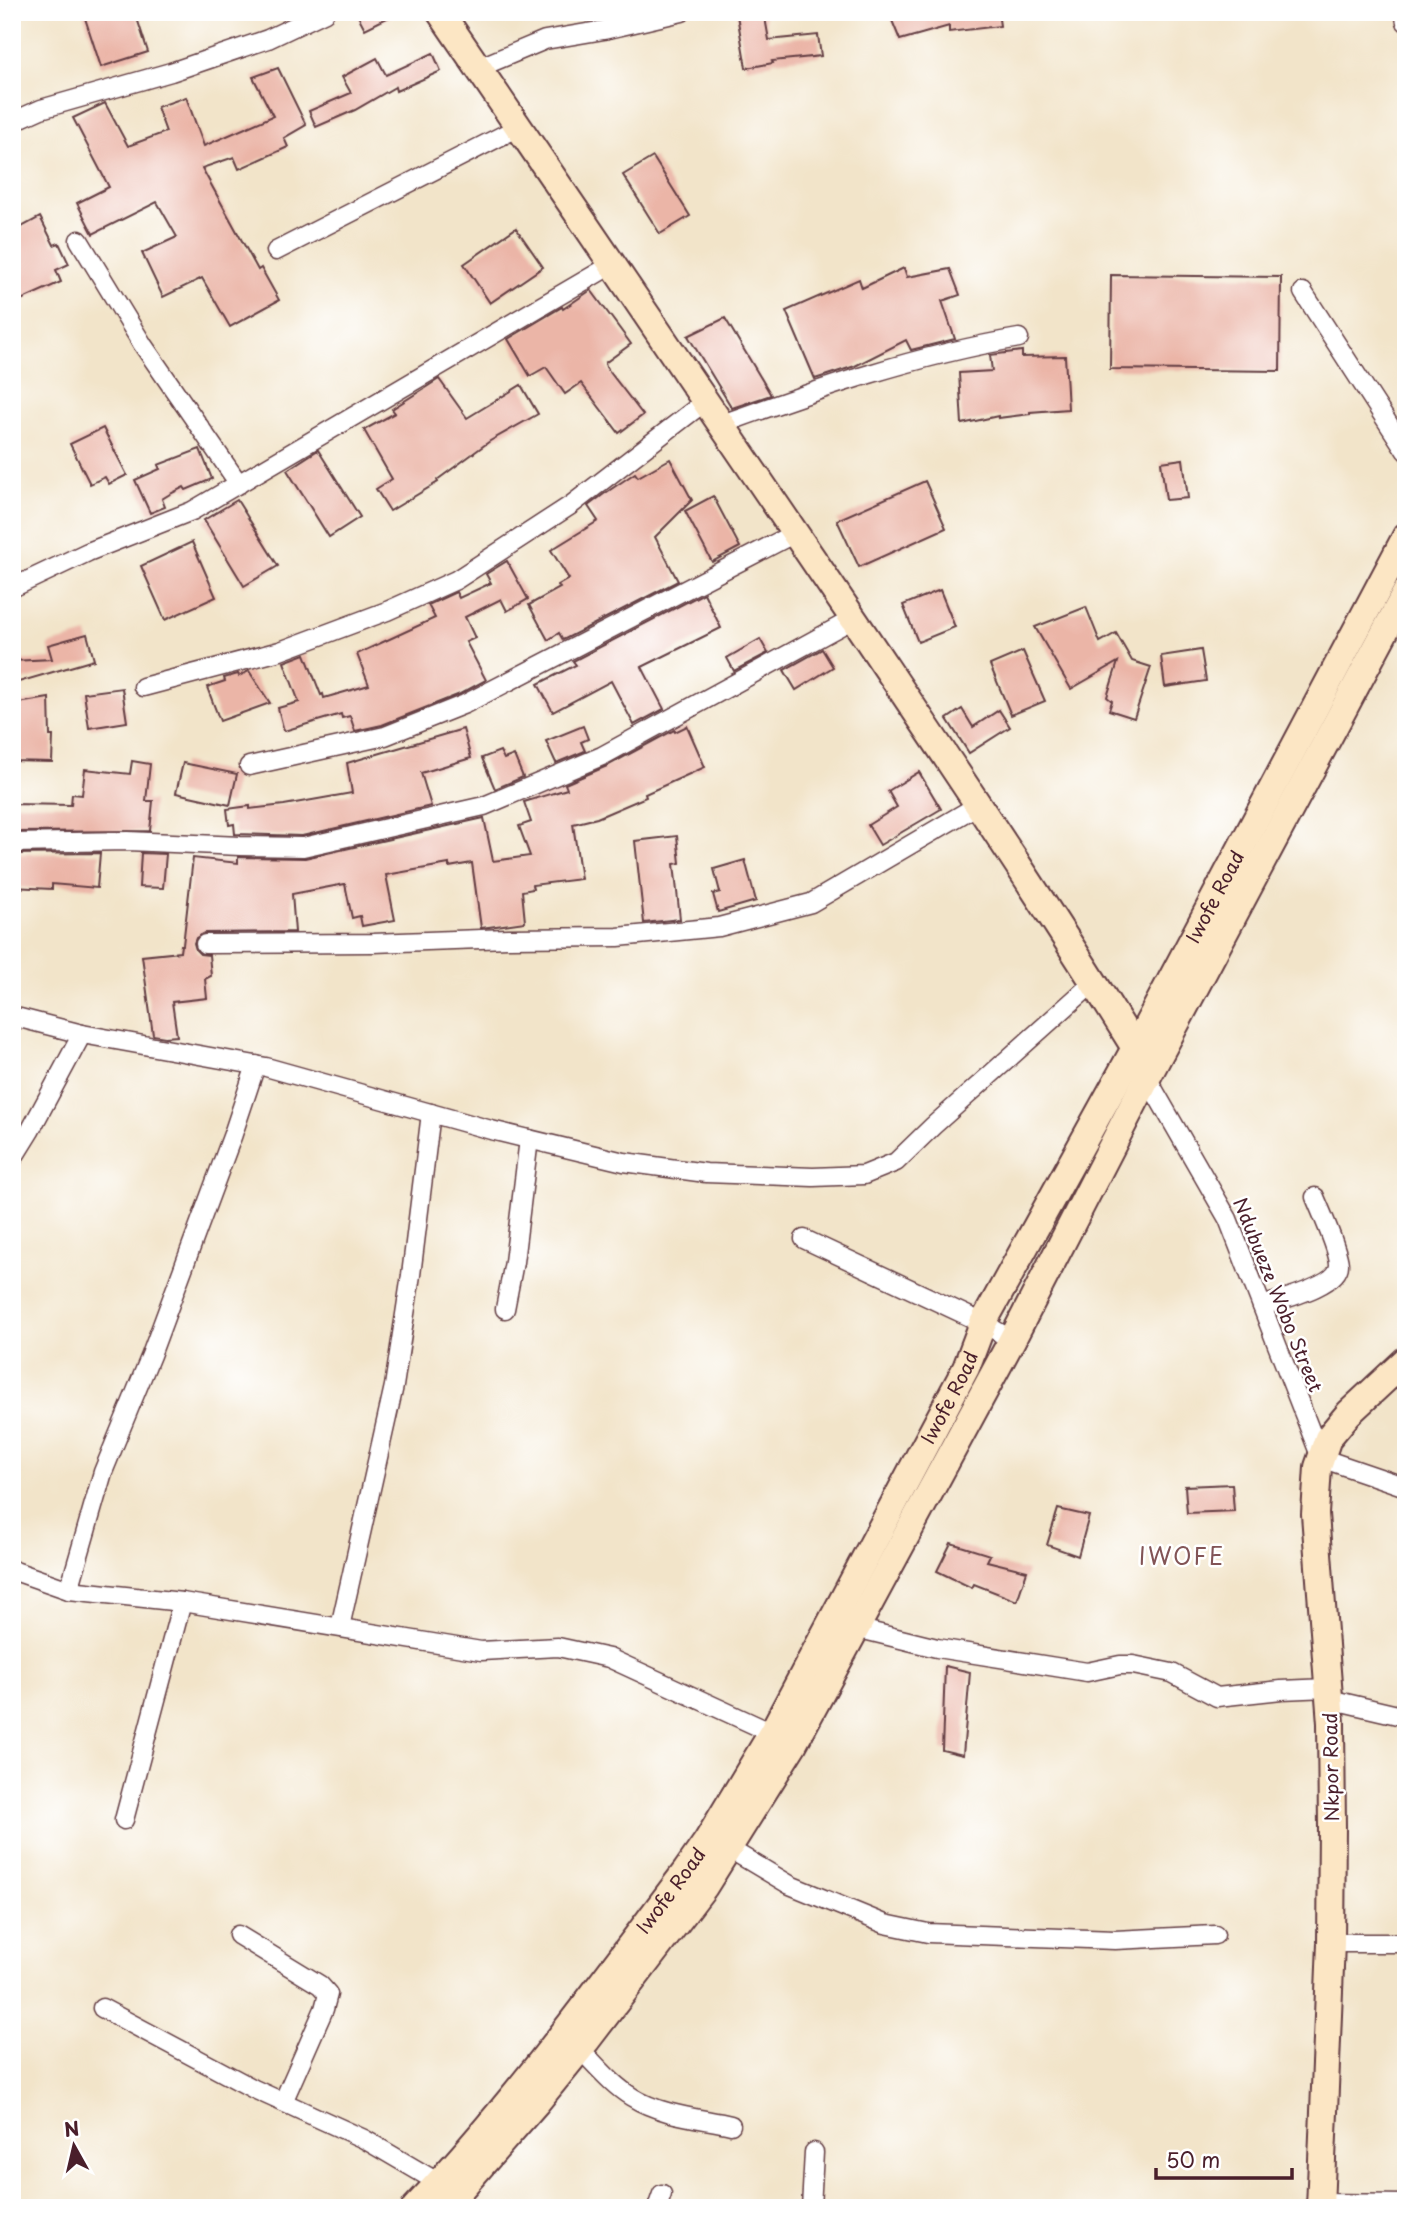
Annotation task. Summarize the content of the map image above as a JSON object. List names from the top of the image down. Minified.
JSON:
{"streets":{"street":["Iwofe Road","Ndubueze Wobo Street","Nkpor Road"]},"crossings":[["Iwofe Road","Ndubueze Wobo Street"],["Ndubueze Wobo Street","Nkpor Road"]],"districts":["IWOFE"],"scale_bar":"50 m","north":"top"}
